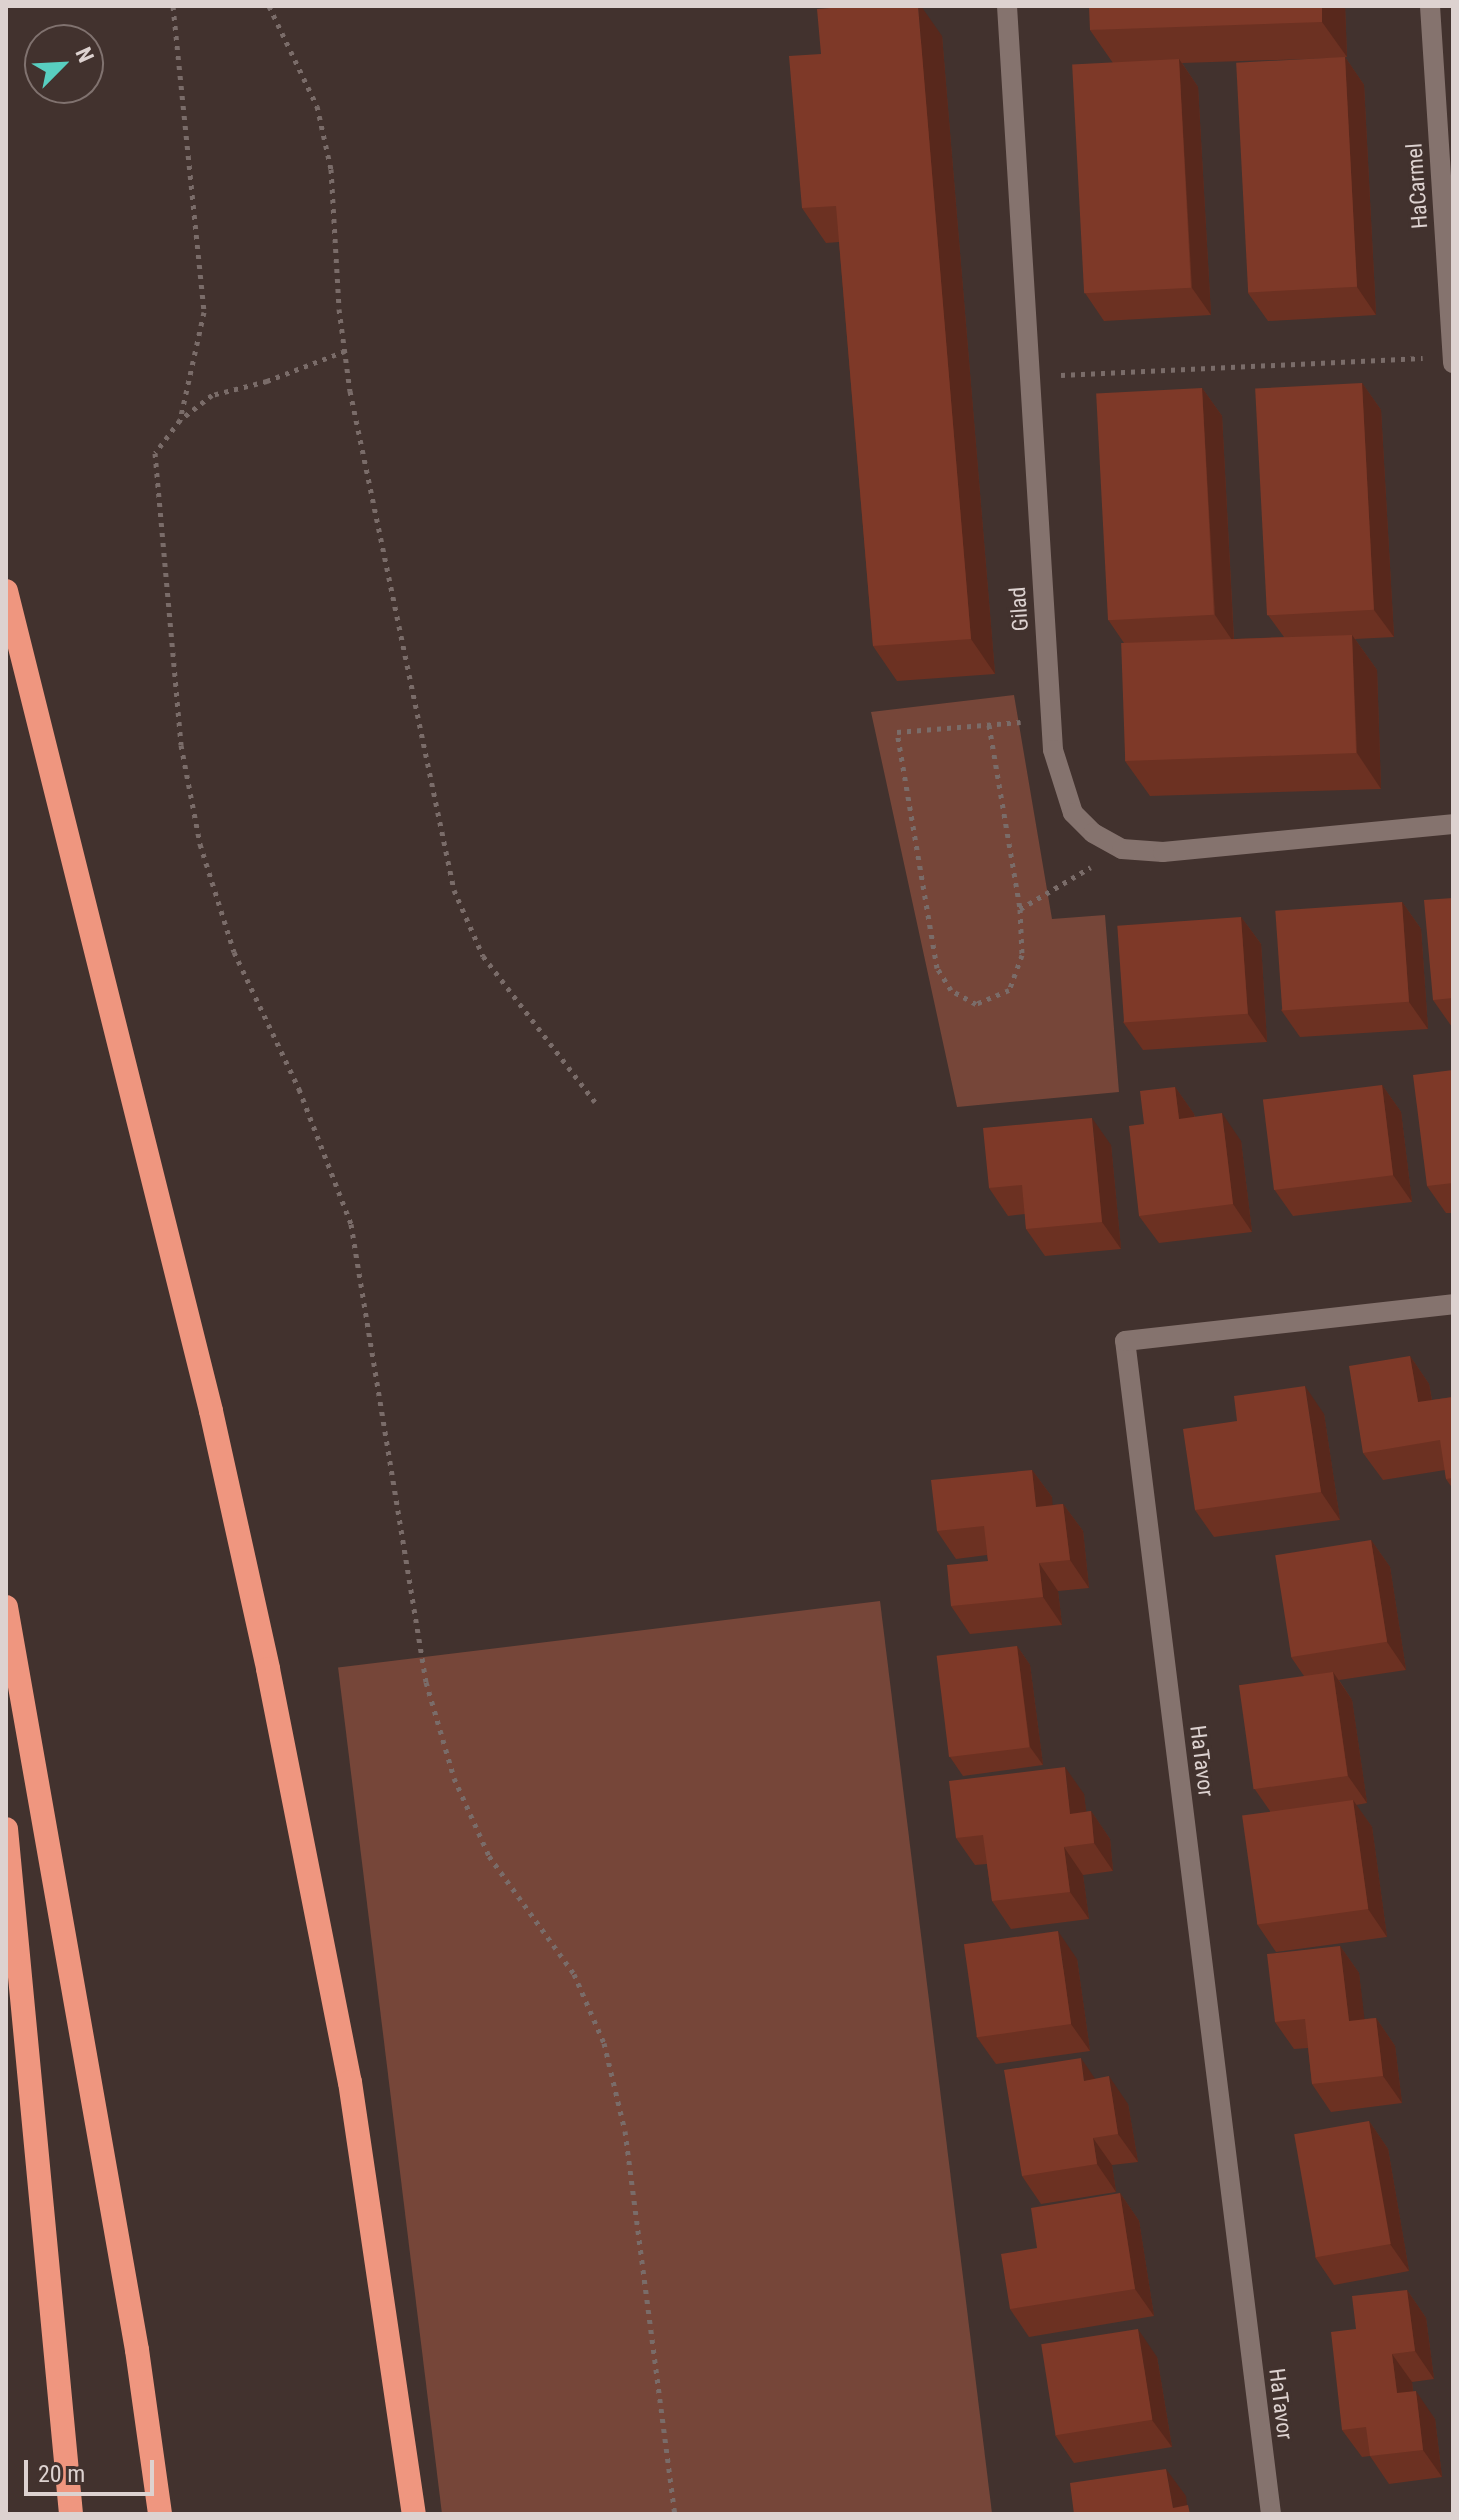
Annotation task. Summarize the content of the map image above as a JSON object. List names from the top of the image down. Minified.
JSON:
{"streets":{"street":["HaCarmel","Gilad","HaTavor"]},"scale_bar":"20 m","north":"top right"}
